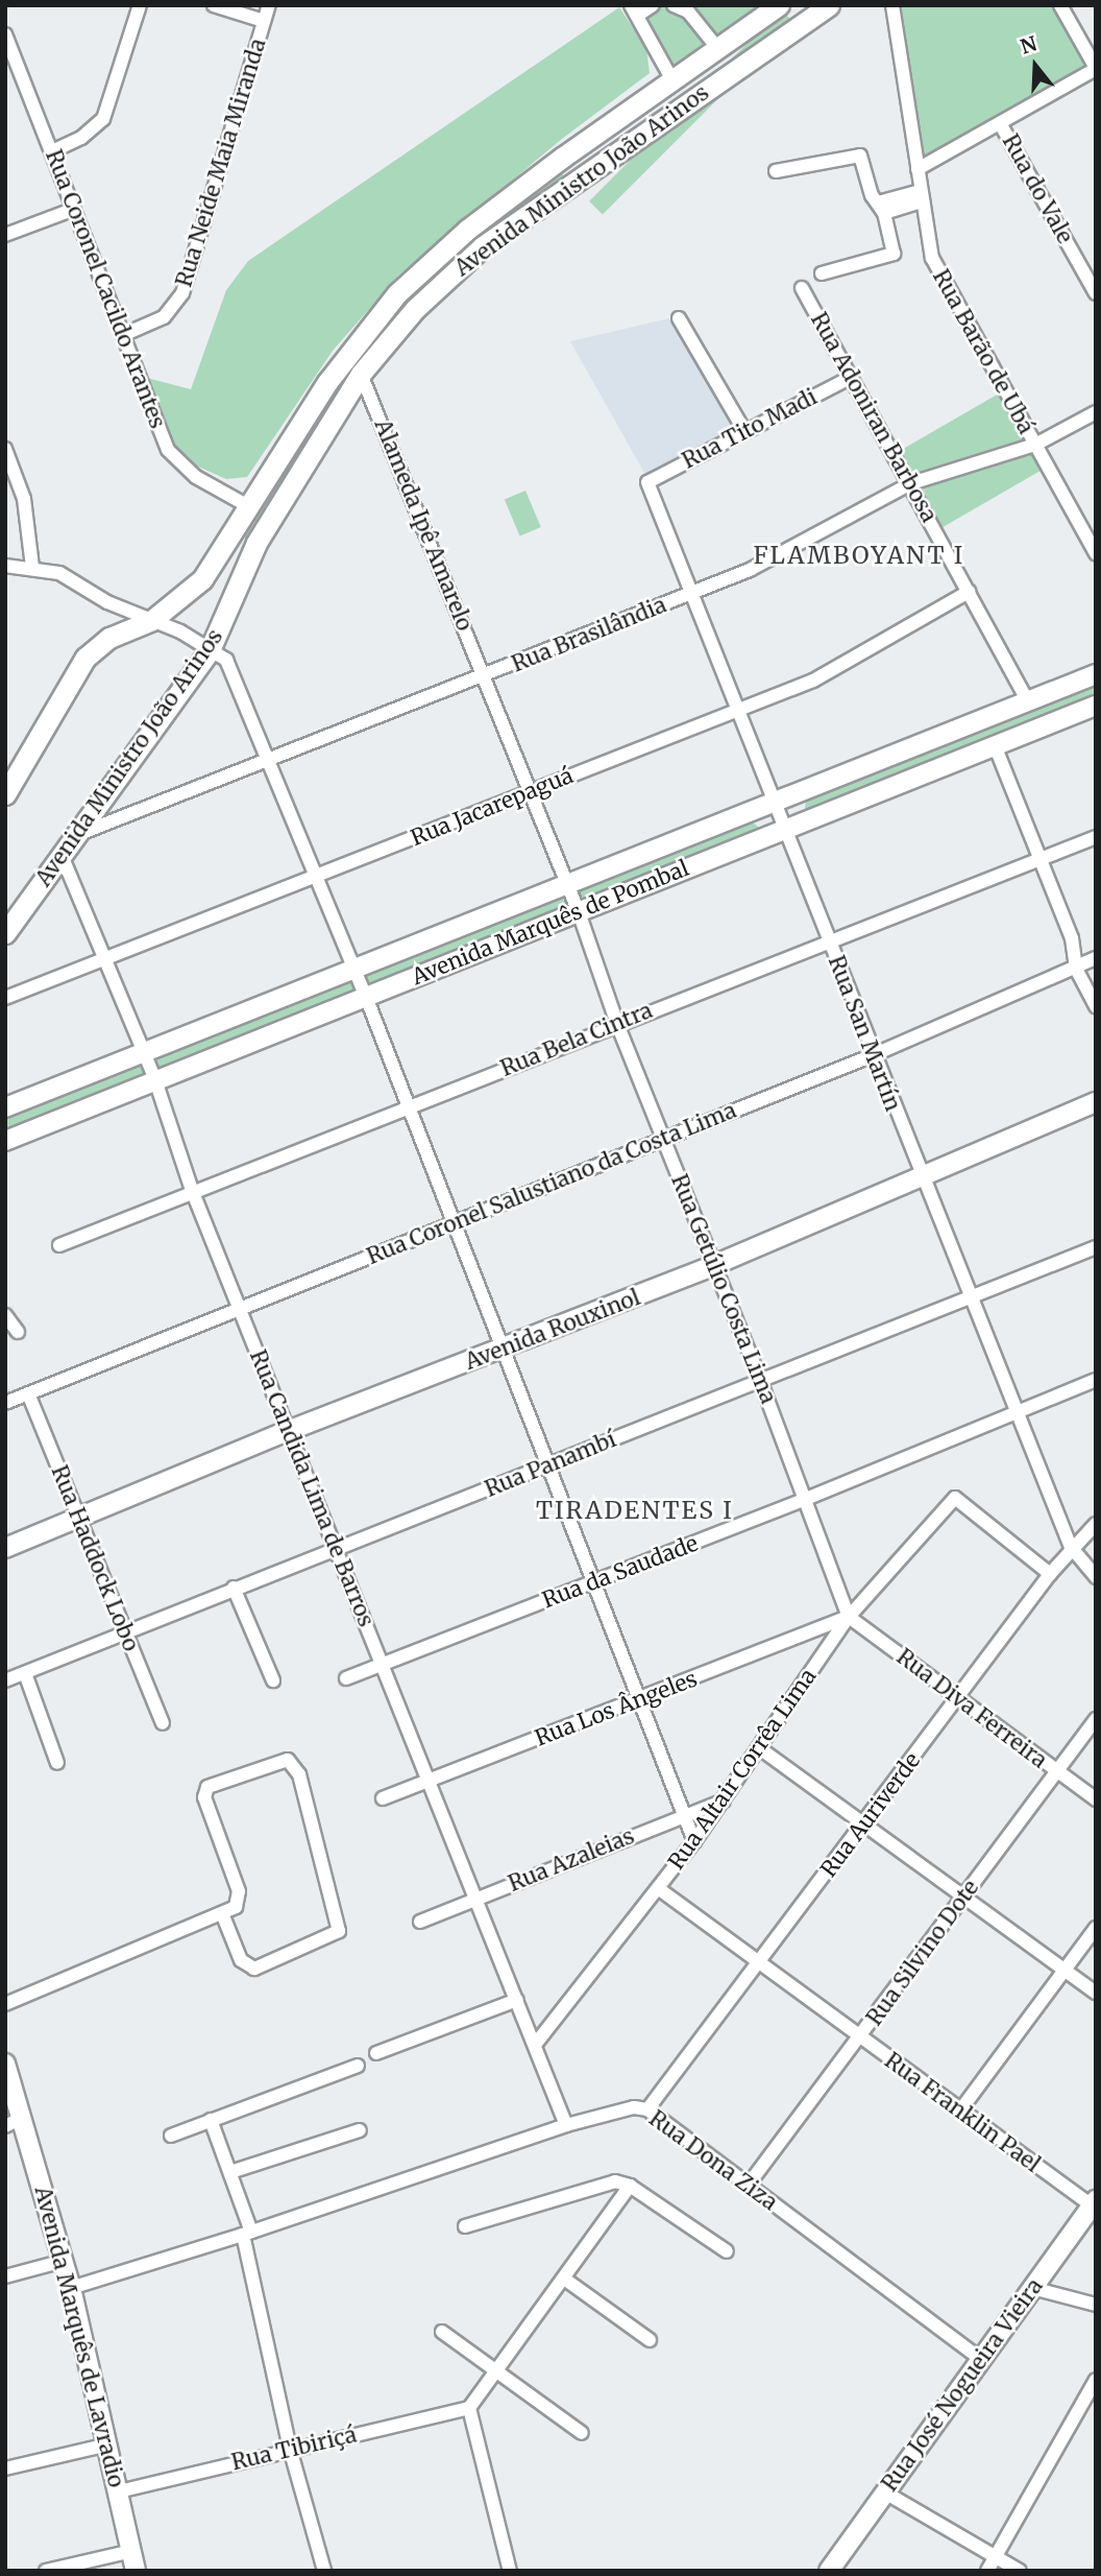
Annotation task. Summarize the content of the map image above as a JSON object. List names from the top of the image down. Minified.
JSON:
{"streets":{"main road":["Avenida Ministro João Arinos","Avenida Marquês de Pombal","Avenida Rouxinol","Avenida Marquês de Lavradio","Rua José Nogueira Vieira"],"street":["Rua Neide Maia Miranda","Rua do Vale","Rua Coronel Cacildo Arantes","Rua Barão de Ubá","Rua Adoniran Barbosa","Rua Tito Madi","Alameda Ipê Amarelo","Rua Brasilândia","Rua Jacarepaguá","Rua San Martín","Rua Bela Cintra","Rua Coronel Salustiano da Costa Lima","Rua Getúlio Costa Lima","Rua Panambí","Rua Candida Lima de Barros","Rua Haddock Lobo","Rua da Saudade","Rua Los Ângeles","Rua Diva Ferreira","Rua Altair Corrêa Lima","Rua Auriverde","Rua Azaleias","Rua Silvino Dote","Rua Franklin Pael","Rua Dona Ziza","Rua Tibiriçá"]},"crossings":[["Rua Neide Maia Miranda","Rua Coronel Cacildo Arantes"],["Avenida Ministro João Arinos","Rua Coronel Cacildo Arantes"],["Avenida Ministro João Arinos","Alameda Ipê Amarelo"],["Avenida Ministro João Arinos","Rua Brasilândia"],["Rua Barão de Ubá","Rua Brasilândia"],["Rua Adoniran Barbosa","Rua Tito Madi"],["Rua Adoniran Barbosa","Rua Brasilândia"],["Rua Adoniran Barbosa","Rua Jacarepaguá"],["Rua Adoniran Barbosa","Avenida Marquês de Pombal"],["Rua Tito Madi","Rua Brasilândia"],["Alameda Ipê Amarelo","Rua Brasilândia"],["Avenida Marquês de Pombal","Rua San Martín"],["Avenida Marquês de Pombal","Rua Getúlio Costa Lima"],["Avenida Marquês de Pombal","Rua Candida Lima de Barros"],["Rua San Martín","Rua Bela Cintra"],["Rua San Martín","Rua Coronel Salustiano da Costa Lima"],["Rua San Martín","Avenida Rouxinol"],["Rua San Martín","Rua Panambí"],["Rua San Martín","Rua da Saudade"],["Rua San Martín","Rua Auriverde"],["Rua Bela Cintra","Rua Getúlio Costa Lima"],["Rua Bela Cintra","Rua Candida Lima de Barros"],["Rua Coronel Salustiano da Costa Lima","Rua Getúlio Costa Lima"],["Rua Coronel Salustiano da Costa Lima","Rua Candida Lima de Barros"],["Rua Coronel Salustiano da Costa Lima","Rua Haddock Lobo"],["Rua Getúlio Costa Lima","Avenida Rouxinol"],["Rua Getúlio Costa Lima","Rua Panambí"],["Rua Getúlio Costa Lima","Rua da Saudade"],["Rua Getúlio Costa Lima","Rua Los Ângeles"],["Rua Getúlio Costa Lima","Rua Diva Ferreira"],["Rua Getúlio Costa Lima","Rua Altair Corrêa Lima"],["Avenida Rouxinol","Rua Candida Lima de Barros"],["Avenida Rouxinol","Rua Haddock Lobo"],["Rua Panambí","Rua Candida Lima de Barros"],["Rua Panambí","Rua Haddock Lobo"],["Rua Candida Lima de Barros","Rua da Saudade"],["Rua Candida Lima de Barros","Rua Los Ângeles"],["Rua Candida Lima de Barros","Rua Altair Corrêa Lima"],["Rua Candida Lima de Barros","Rua Azaleias"],["Rua Candida Lima de Barros","Rua Dona Ziza"],["Rua Los Ângeles","Rua Diva Ferreira"],["Rua Los Ângeles","Rua Altair Corrêa Lima"],["Rua Diva Ferreira","Rua Altair Corrêa Lima"],["Rua Diva Ferreira","Rua Auriverde"],["Rua Diva Ferreira","Rua Silvino Dote"],["Rua Altair Corrêa Lima","Rua Auriverde"],["Rua Altair Corrêa Lima","Rua Azaleias"],["Rua Altair Corrêa Lima","Rua Franklin Pael"],["Rua Auriverde","Rua Franklin Pael"],["Rua Auriverde","Rua Dona Ziza"],["Rua Silvino Dote","Rua Franklin Pael"],["Rua Silvino Dote","Rua Dona Ziza"],["Rua Franklin Pael","Rua José Nogueira Vieira"],["Rua Dona Ziza","Avenida Marquês de Lavradio"],["Rua Dona Ziza","Rua José Nogueira Vieira"],["Avenida Marquês de Lavradio","Rua Tibiriçá"]],"districts":["FLAMBOYANT I","TIRADENTES I"],"north":"top"}
